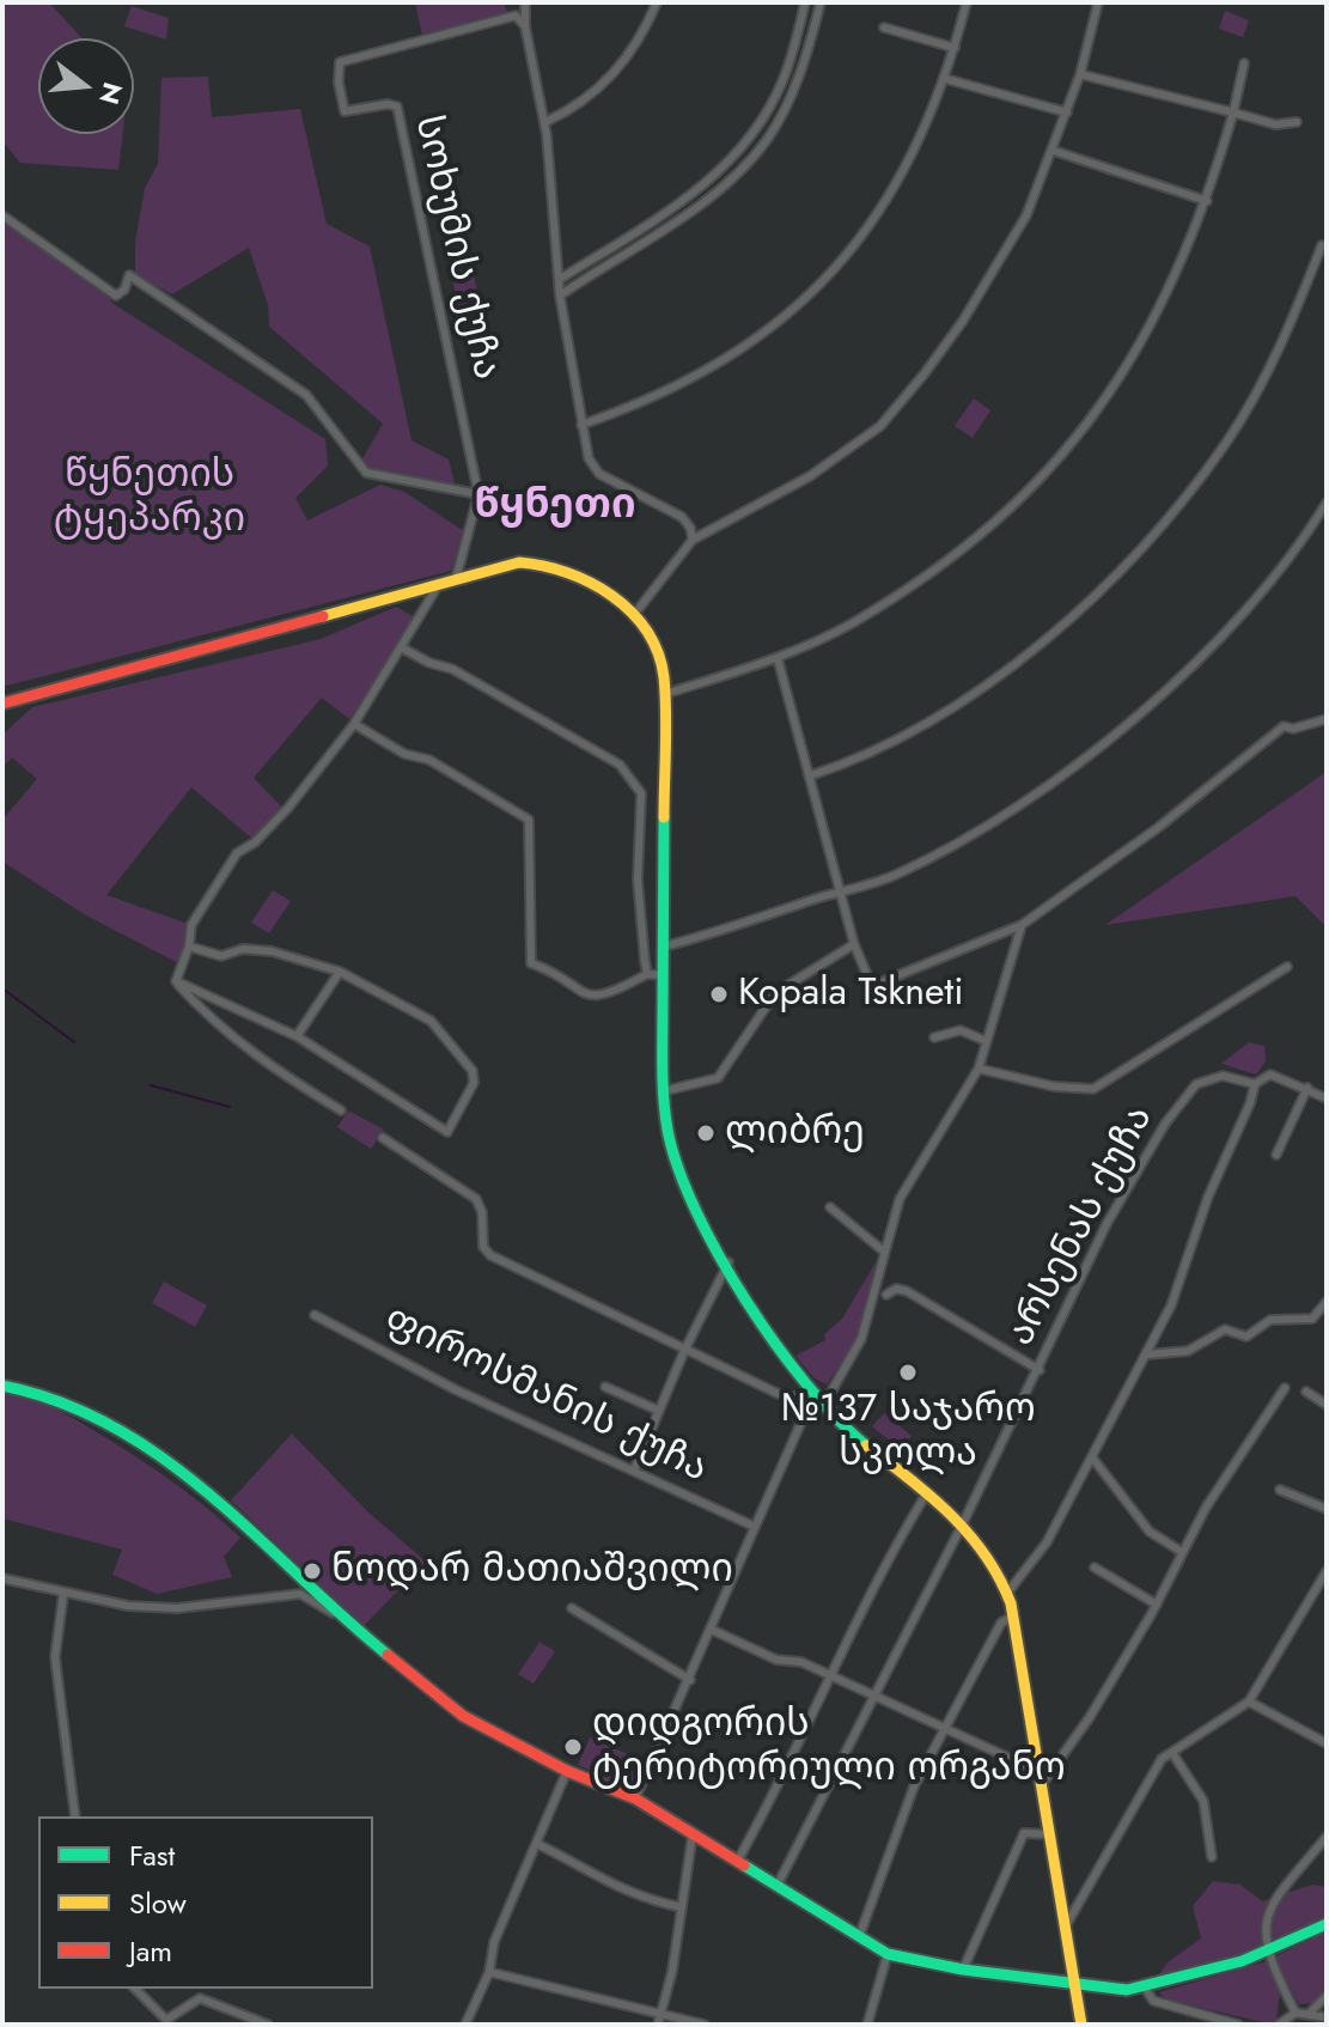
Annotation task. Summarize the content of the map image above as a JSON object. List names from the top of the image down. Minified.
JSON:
{"streets":{"street":["სოხუმის ქუჩა","არსენას ქუჩა","ფიროსმანის ქუჩა"]},"districts":["წყნეთი"],"parks":["წყნეთის ტყეპარკი"],"places":["Kopala Tskneti","ლიბრე","№137 საჯარო სკოლა","ნოდარ მათიაშვილი","დიდგორის ტერიტორიული ორგანო"],"legend":["Fast","Slow","Jam"],"north":"right"}
